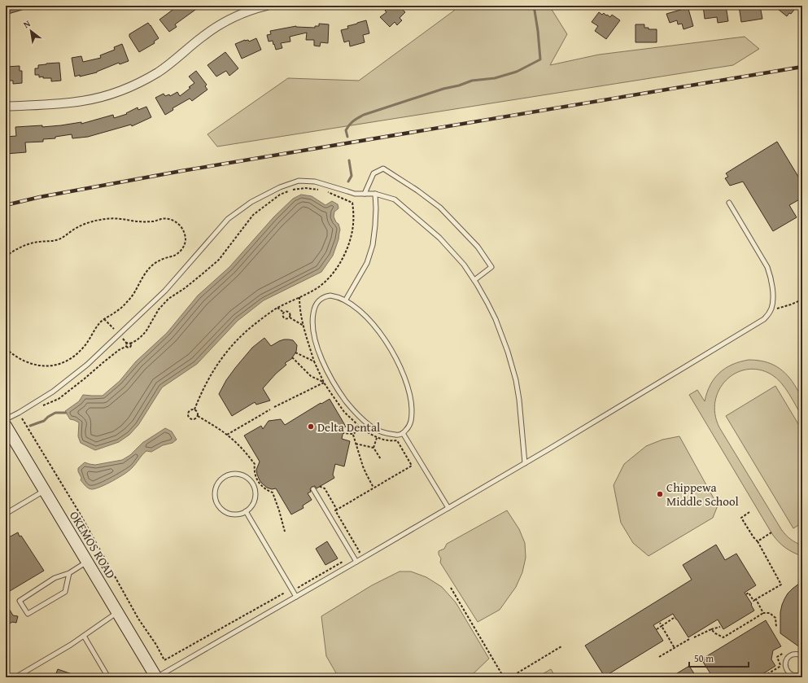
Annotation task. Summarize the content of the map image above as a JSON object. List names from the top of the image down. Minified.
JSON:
{"streets":{"main road":["OKEMOS ROAD"]},"places":["Delta Dental","Chippewa Middle School"],"scale_bar":"50 m","north":"top left"}
